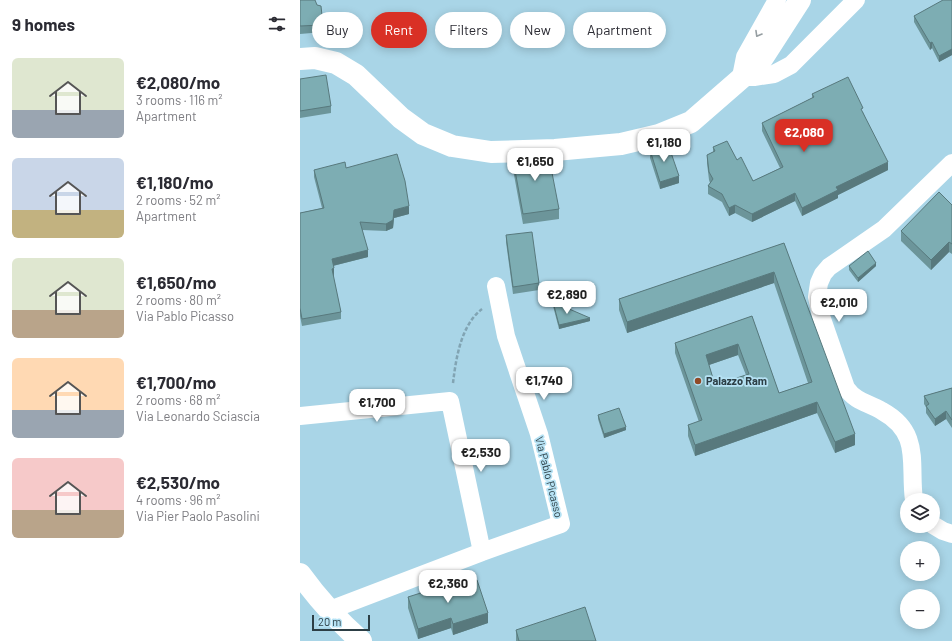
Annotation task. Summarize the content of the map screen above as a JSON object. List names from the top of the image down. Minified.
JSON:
{"streets":{"street":["Via Pablo Picasso"]},"places":["Palazzo Ram"],"scale_bar":"20 m","page":{"heading":"9 homes","chip":["Buy","Rent","Filters","New","Apartment"],"list":[{"name":"€2,080/mo","note":"3 rooms · 116 m² · Apartment"},{"name":"€1,180/mo","note":"2 rooms · 52 m² · Apartment"},{"name":"€1,650/mo","note":"2 rooms · 80 m² · Via Pablo Picasso"},{"name":"€1,700/mo","note":"2 rooms · 68 m² · Via Leonardo Sciascia"},{"name":"€2,530/mo","note":"4 rooms · 96 m² · Via Pier Paolo Pasolini"}],"price":["€2,080","€1,180","€1,650","€2,890","€2,010","€1,740","€1,700","€2,530","€2,360"],"map_buttons":["+","−"],"scale":"20 m"}}
